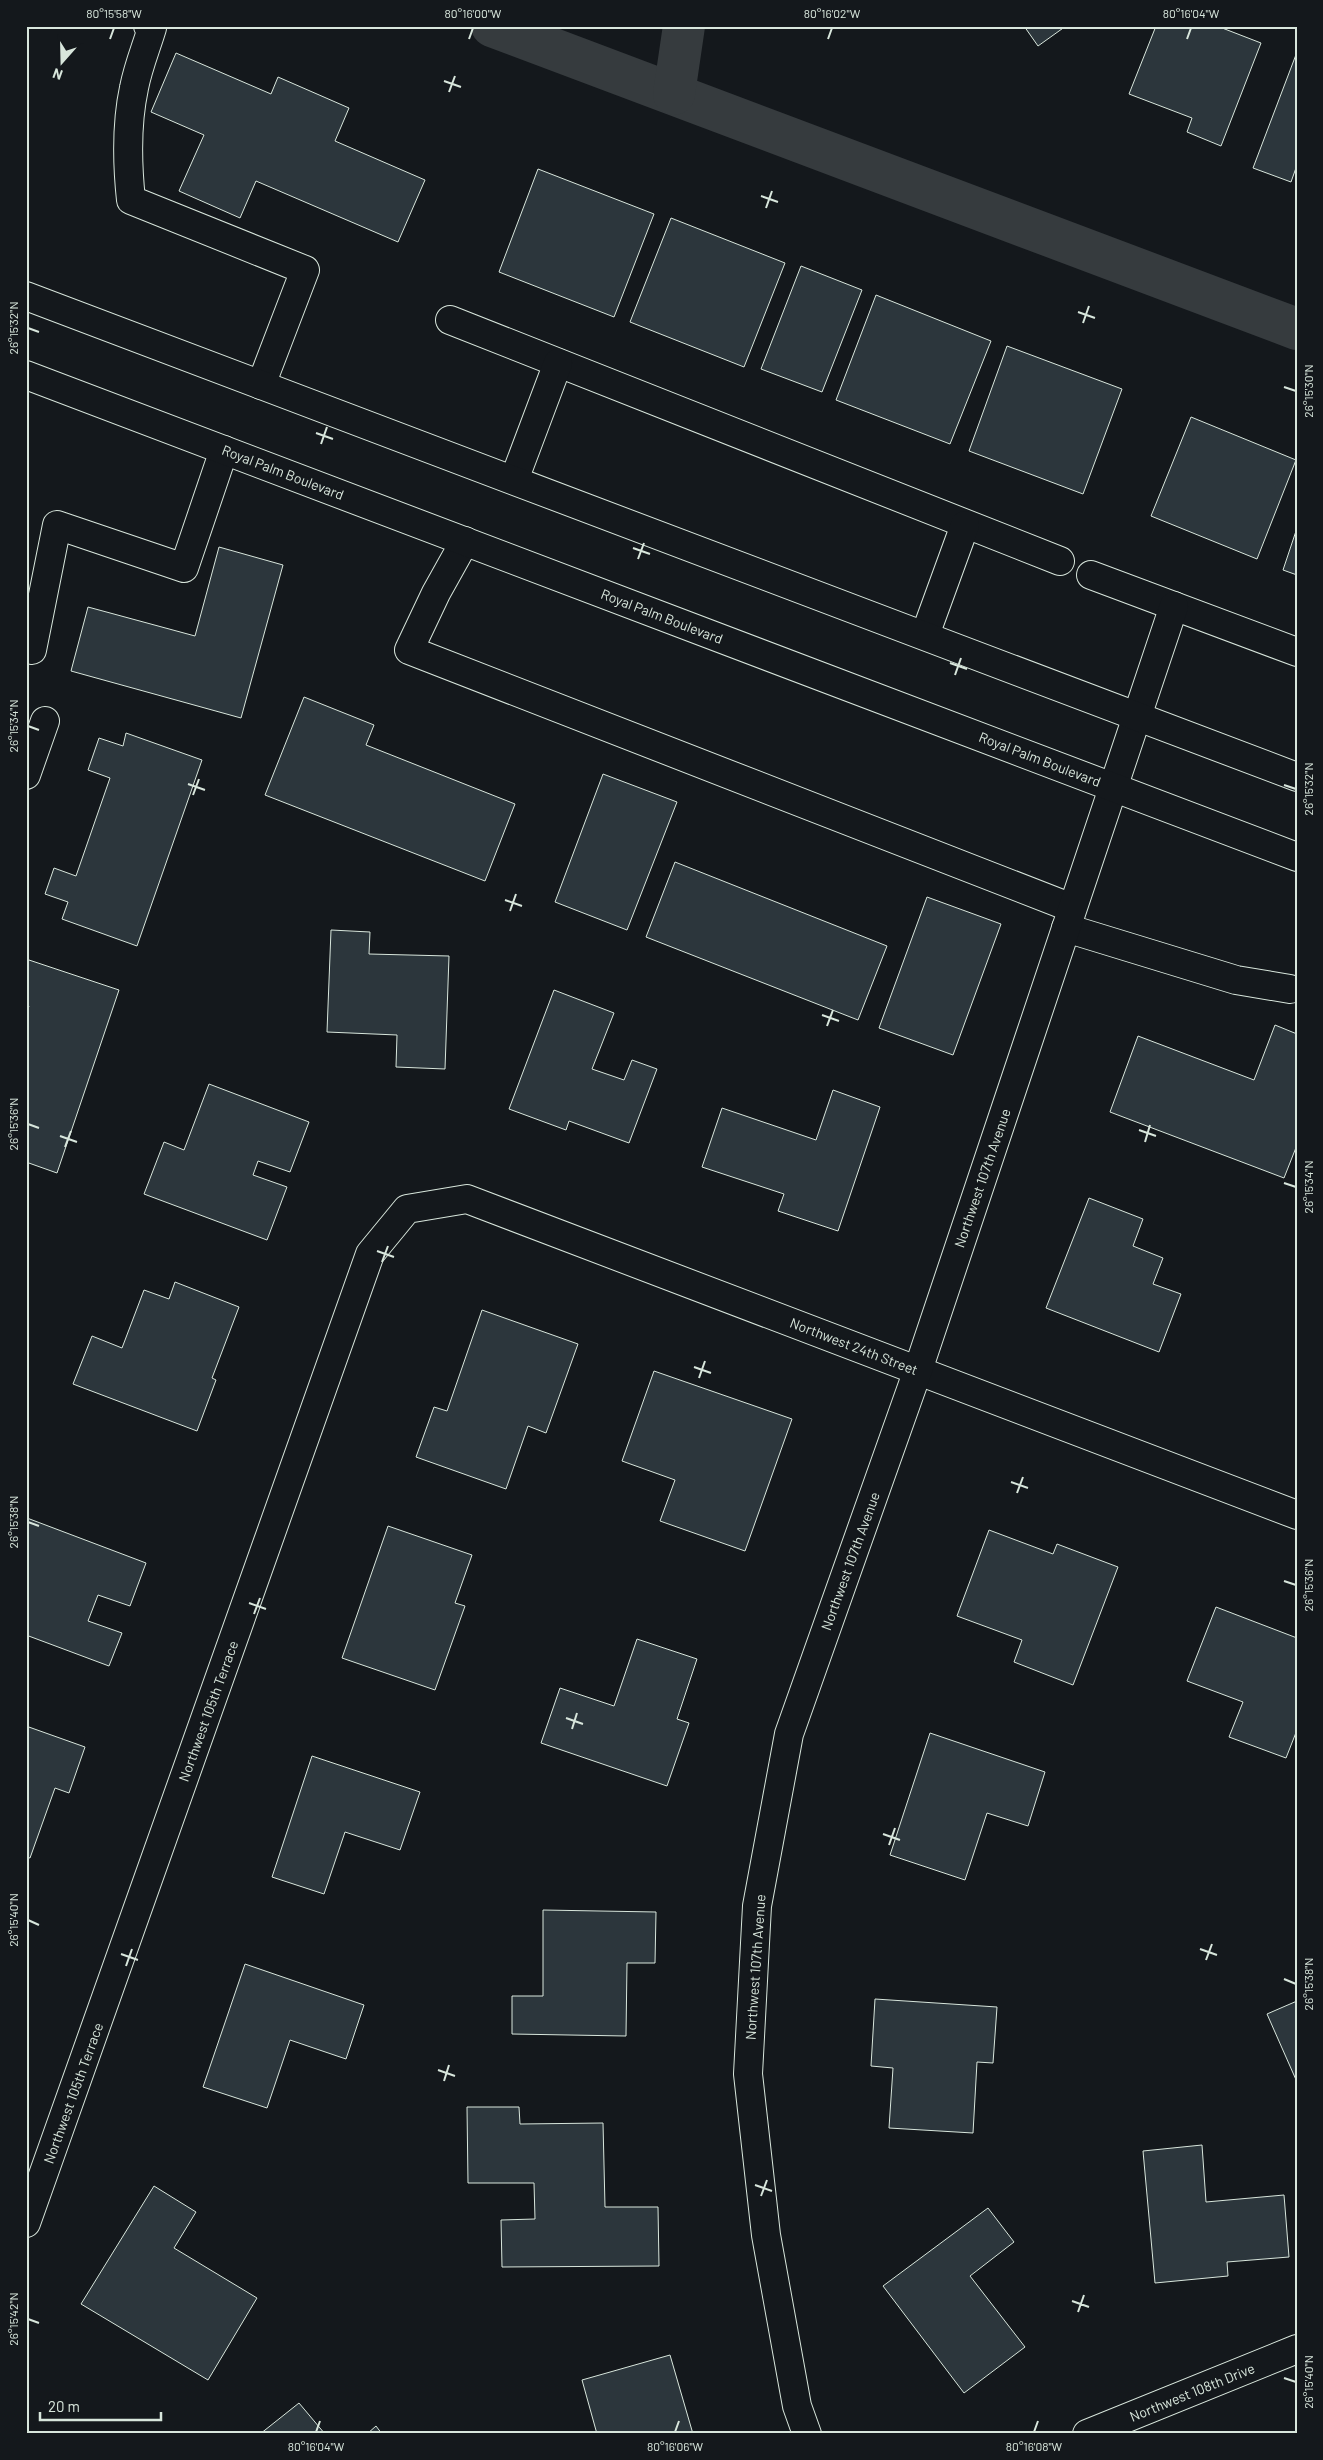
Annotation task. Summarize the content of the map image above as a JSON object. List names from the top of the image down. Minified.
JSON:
{"streets":{"street":["Royal Palm Boulevard","Northwest 107th Avenue","Northwest 24th Street","Northwest 105th Terrace","Northwest 108th Drive"]},"crossings":[["Royal Palm Boulevard","Northwest 107th Avenue"],["Northwest 107th Avenue","Northwest 24th Street"],["Northwest 24th Street","Northwest 105th Terrace"]],"scale_bar":"20 m","north":"bottom","coordinates":["80°15'58\"W","80°16'00\"W","80°16'02\"W","80°16'04\"W","26°15'32\"N","26°15'30\"N","26°15'34\"N","26°15'36\"N","26°15'38\"N","26°15'40\"N","26°15'42\"N","80°16'06\"W","80°16'08\"W"]}
